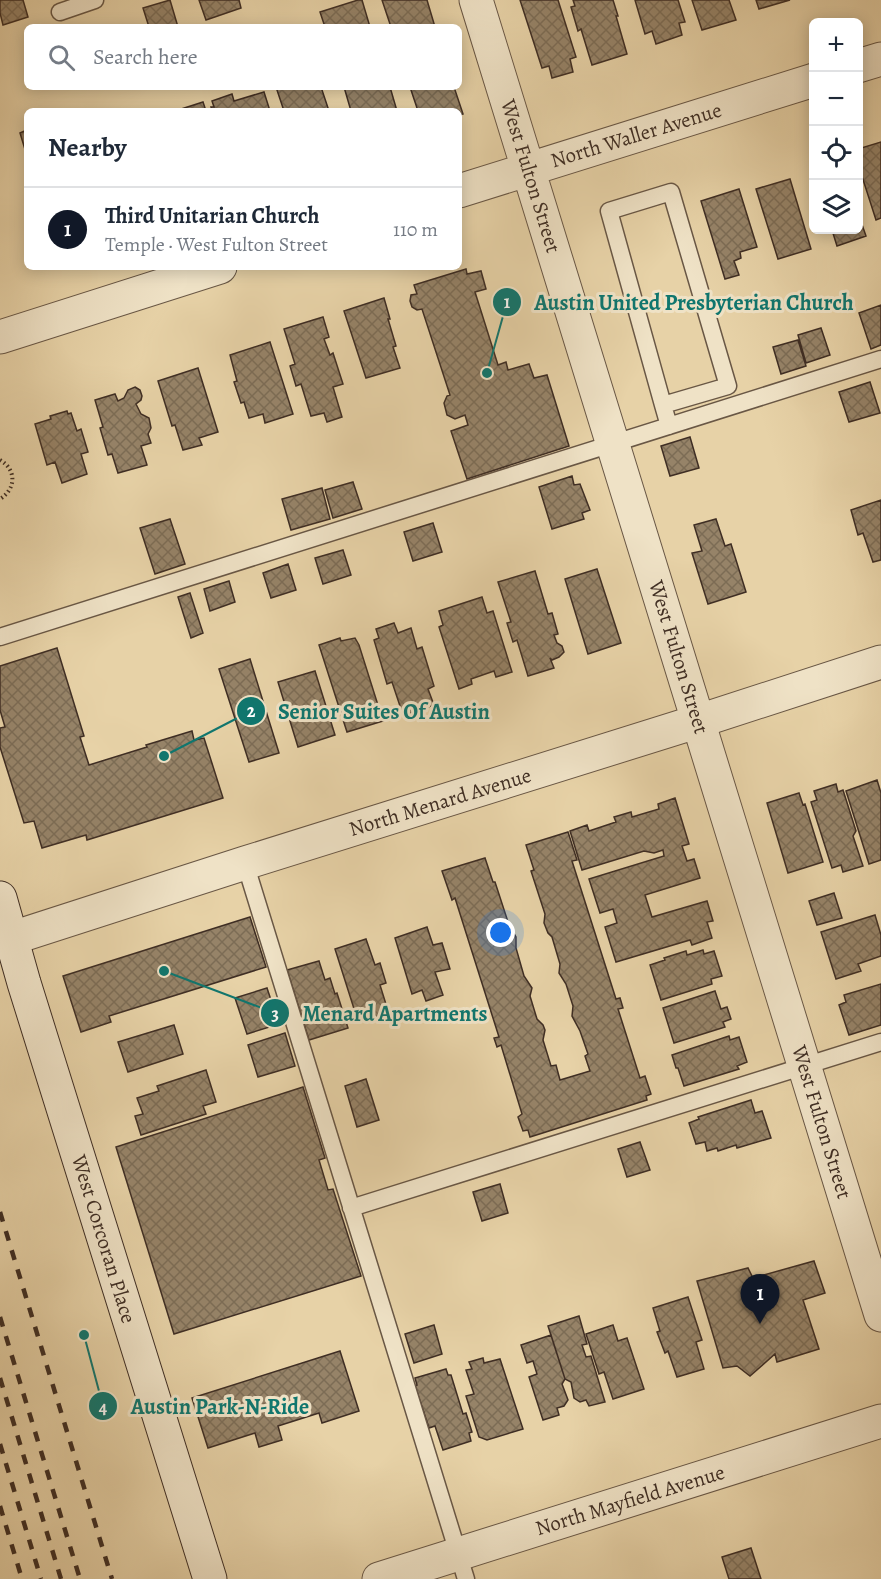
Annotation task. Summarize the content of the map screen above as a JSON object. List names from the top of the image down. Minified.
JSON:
{"streets":{"street":["North Waller Avenue","West Fulton Street","North Menard Avenue","West Corcoran Place","North Mayfield Avenue"]},"crossings":[["North Waller Avenue","West Fulton Street"],["West Fulton Street","North Menard Avenue"],["North Menard Avenue","West Corcoran Place"]],"places":["Austin United Presbyterian Church","Senior Suites Of Austin","Menard Apartments","Austin Park-N-Ride"],"page":{"map_buttons":["+","−"],"search":"Search here","heading":"Nearby","list":[{"mark":"1","name":"Third Unitarian Church","note":"Temple · West Fulton Street","value":"110 m"}],"pins":"1"}}
